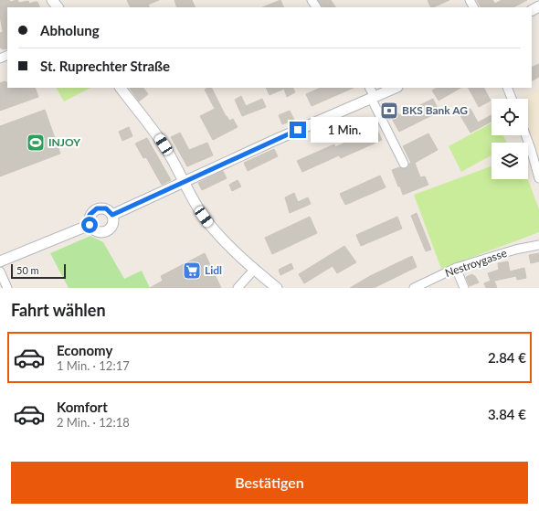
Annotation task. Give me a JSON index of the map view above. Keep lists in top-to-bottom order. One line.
{"streets":{"street":["Nestroygasse"]},"places":{"bank":["BKS Bank AG"],"sports":["INJOY"],"supermarket":["Lidl"]},"scale_bar":"50 m","page":{"banner":["Abholung","St. Ruprechter Straße"],"bubble":"1 Min.","scale":"50 m","heading":"Fahrt wählen","list":[{"name":"Economy","note":"1 Min. · 12:17","value":"2.84 €"},{"name":"Komfort","note":"2 Min. · 12:18","value":"3.84 €"}],"buttons":"Bestätigen"}}
